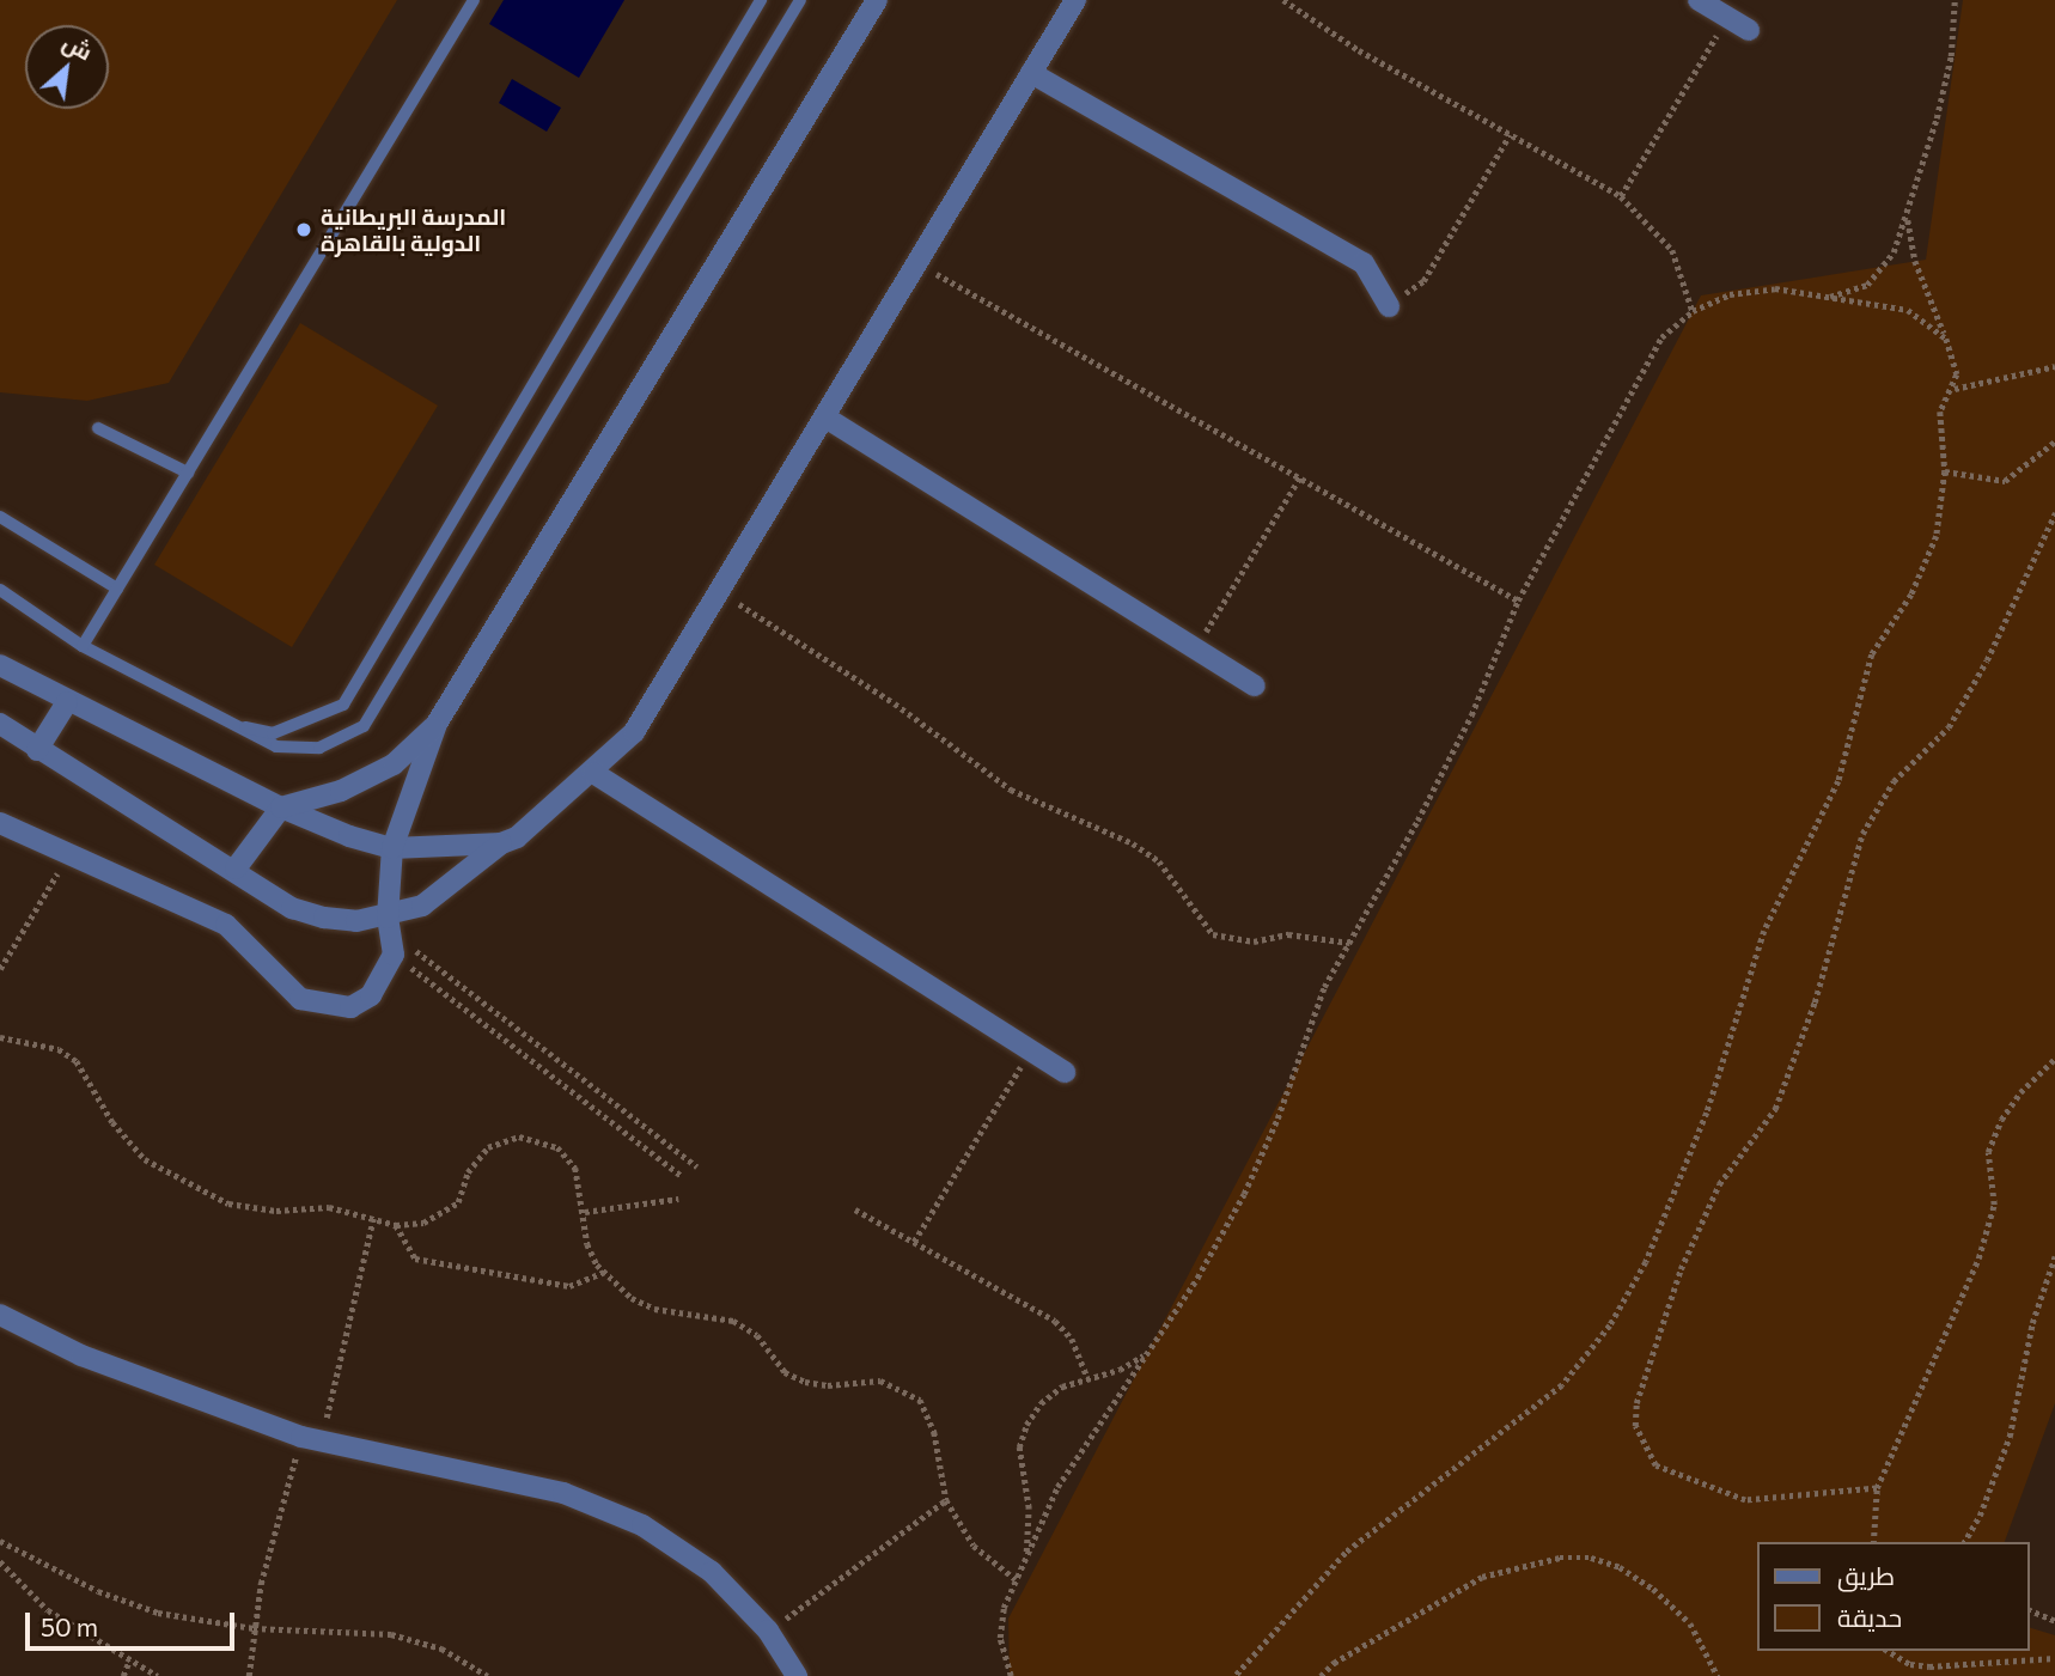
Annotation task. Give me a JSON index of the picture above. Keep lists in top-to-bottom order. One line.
{"places":["المدرسة البريطانية الدولية بالقاهرة"],"legend":["طريق","حديقة"],"scale_bar":"50 m","north":"top right"}
